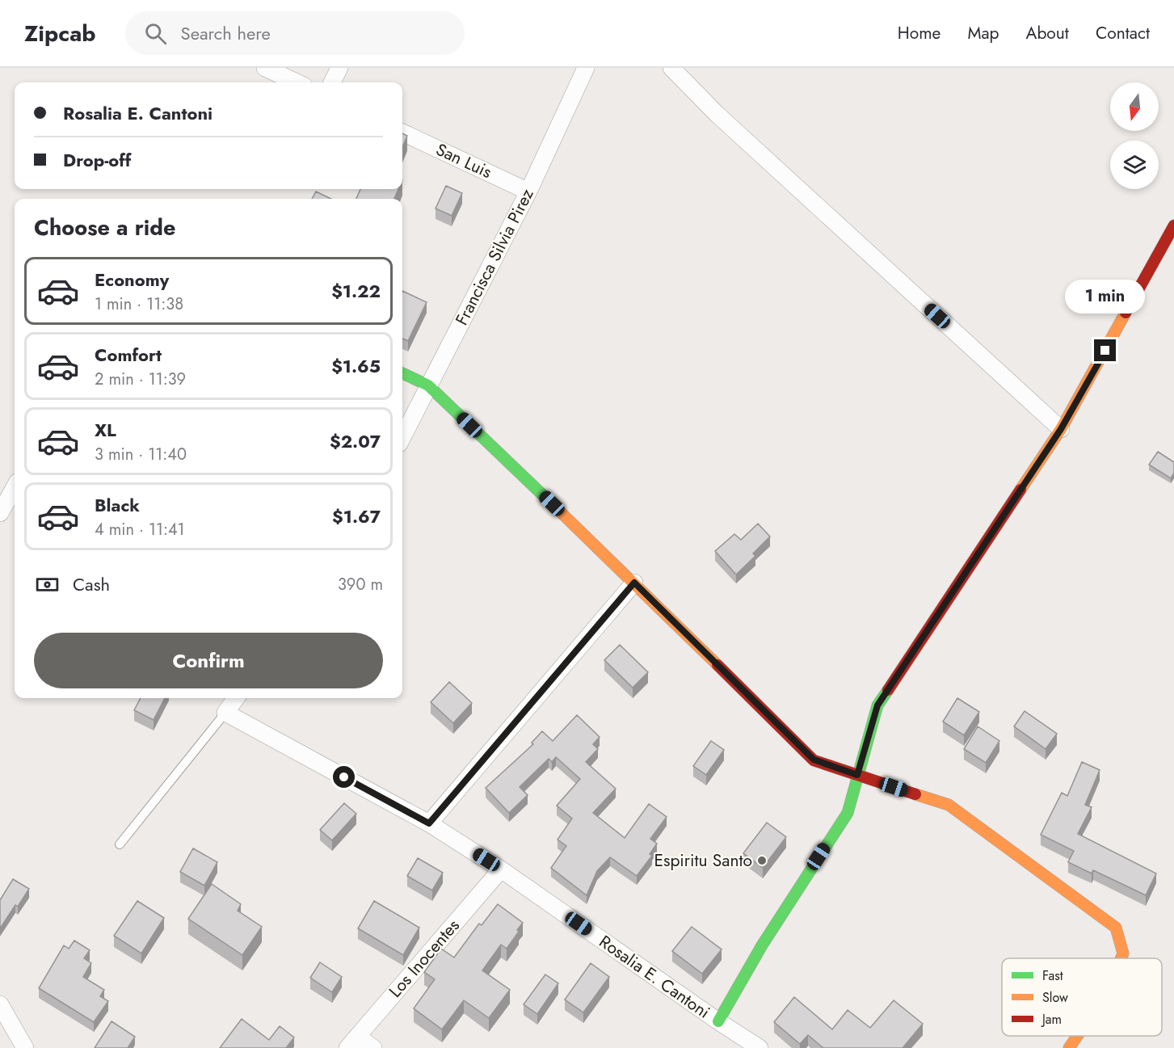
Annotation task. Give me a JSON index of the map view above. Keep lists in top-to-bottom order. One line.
{"streets":{"street":["San Luis","Francisca Silvia Pirez","Los Inocentes","Rosalia E. Cantoni"]},"crossings":[["San Luis","Francisca Silvia Pirez"],["Los Inocentes","Rosalia E. Cantoni"]],"places":["Espiritu Santo"],"legend":["Fast","Slow","Jam"],"north":"bottom","page":{"header":"Zipcab","search":"Search here","nav":["Home","Map","About","Contact"],"banner":["Rosalia E. Cantoni","Drop-off"],"heading":"Choose a ride","list":[{"name":"Economy","note":"1 min · 11:38","value":"$1.22"},{"name":"Comfort","note":"2 min · 11:39","value":"$1.65"},{"name":"XL","note":"3 min · 11:40","value":"$2.07"},{"name":"Black","note":"4 min · 11:41","value":"$1.67"}],"bubble":"1 min","pay":["Cash","390 m"],"buttons":"Confirm"}}
